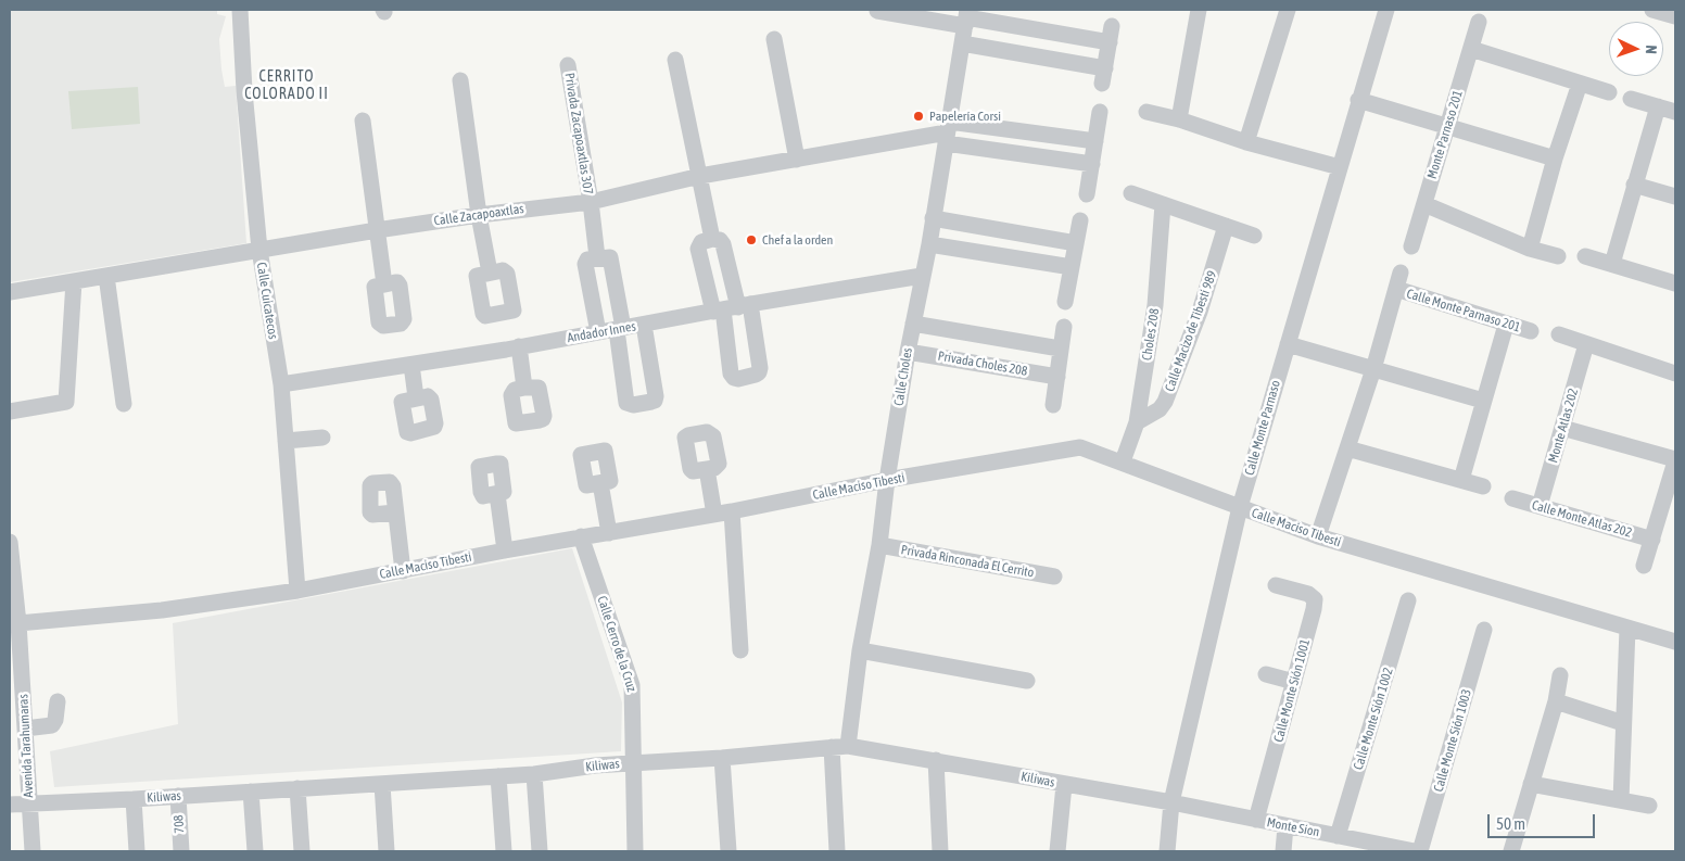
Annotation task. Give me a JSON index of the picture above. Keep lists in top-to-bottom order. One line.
{"streets":{"street":["Privada Zacapoaxtlas 307","Monte Parnaso 201","Calle Zacapoaxtlas","Calle Cuicatecos","Calle Monte Parnaso 201","Calle Macizo de Tibesti 989","Andador Innes","Choles 208","Privada Choles 208","Calle Choles","Monte Atlas 202","Calle Monte Parnaso","Calle Maciso Tibesti","Calle Monte Atlas 202","Privada Rinconada El Cerrito","Calle Cerro de la Cruz","Calle Monte Sión 1001","Calle Monte Sión 1002","Calle Monte Sión 1003","Avenida Tarahumaras","Kiliwas","708","Monte Sion"]},"crossings":[["Privada Zacapoaxtlas 307","Calle Zacapoaxtlas"],["Calle Zacapoaxtlas","Calle Cuicatecos"],["Calle Zacapoaxtlas","Calle Choles"],["Calle Cuicatecos","Andador Innes"],["Calle Cuicatecos","Calle Maciso Tibesti"],["Calle Monte Parnaso 201","Calle Maciso Tibesti"],["Calle Macizo de Tibesti 989","Choles 208"],["Andador Innes","Calle Choles"],["Choles 208","Calle Maciso Tibesti"],["Privada Choles 208","Calle Choles"],["Calle Choles","Calle Maciso Tibesti"],["Calle Choles","Privada Rinconada El Cerrito"],["Calle Choles","Kiliwas"],["Monte Atlas 202","Calle Monte Atlas 202"],["Calle Monte Parnaso","Calle Maciso Tibesti"],["Calle Monte Parnaso","Kiliwas"],["Calle Monte Parnaso","Monte Sion"],["Calle Maciso Tibesti","Calle Cerro de la Cruz"],["Calle Maciso Tibesti","Avenida Tarahumaras"],["Calle Cerro de la Cruz","Kiliwas"],["Calle Monte Sión 1001","Monte Sion"],["Calle Monte Sión 1002","Monte Sion"],["Avenida Tarahumaras","Kiliwas"],["Kiliwas","708"],["Kiliwas","Monte Sion"]],"districts":["CERRITO COLORADO II"],"places":["Papelería Corsi","Chef a la orden"],"scale_bar":"50 m","north":"right"}
